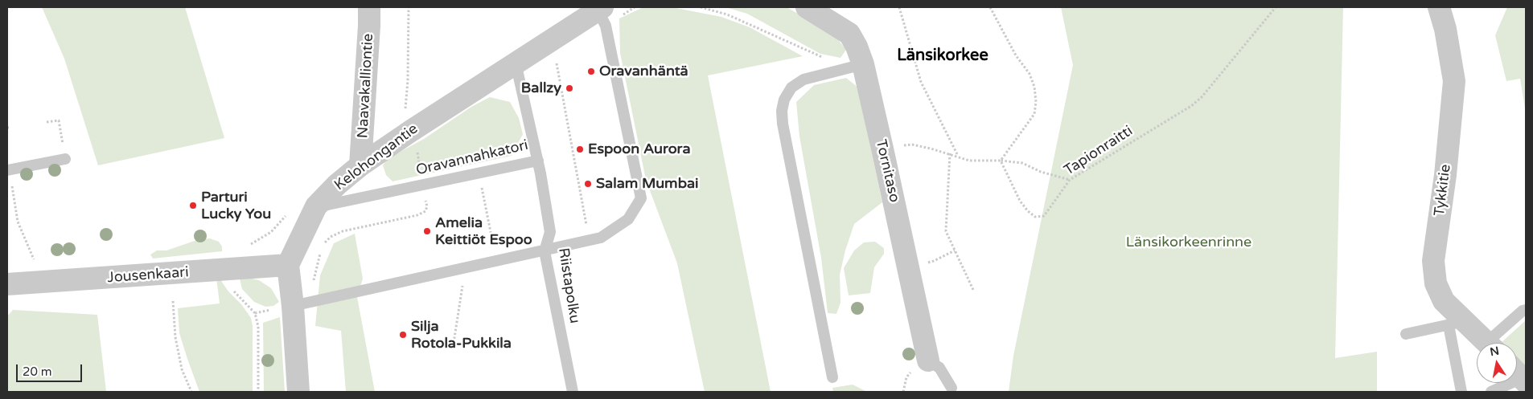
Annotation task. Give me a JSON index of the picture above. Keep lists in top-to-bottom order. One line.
{"streets":{"street":["Naavakalliontie","Kelohongantie","Tornitaso","Tykkitie","Jousenkaari"],"lane":["Oravannahkatori","Riistapolku"],"path":["Tapionraitti"]},"crossings":[["Naavakalliontie","Kelohongantie"],["Kelohongantie","Oravannahkatori"],["Kelohongantie","Jousenkaari"],["Oravannahkatori","Riistapolku"]],"districts":["Länsikorkee"],"parks":["Länsikorkeenrinne"],"places":["Oravanhäntä","Ballzy","Espoon Aurora","Salam Mumbai","Parturi Lucky You","Amelia Keittiöt Espoo","Silja Rotola-Pukkila"],"scale_bar":"20 m","north":"top"}
